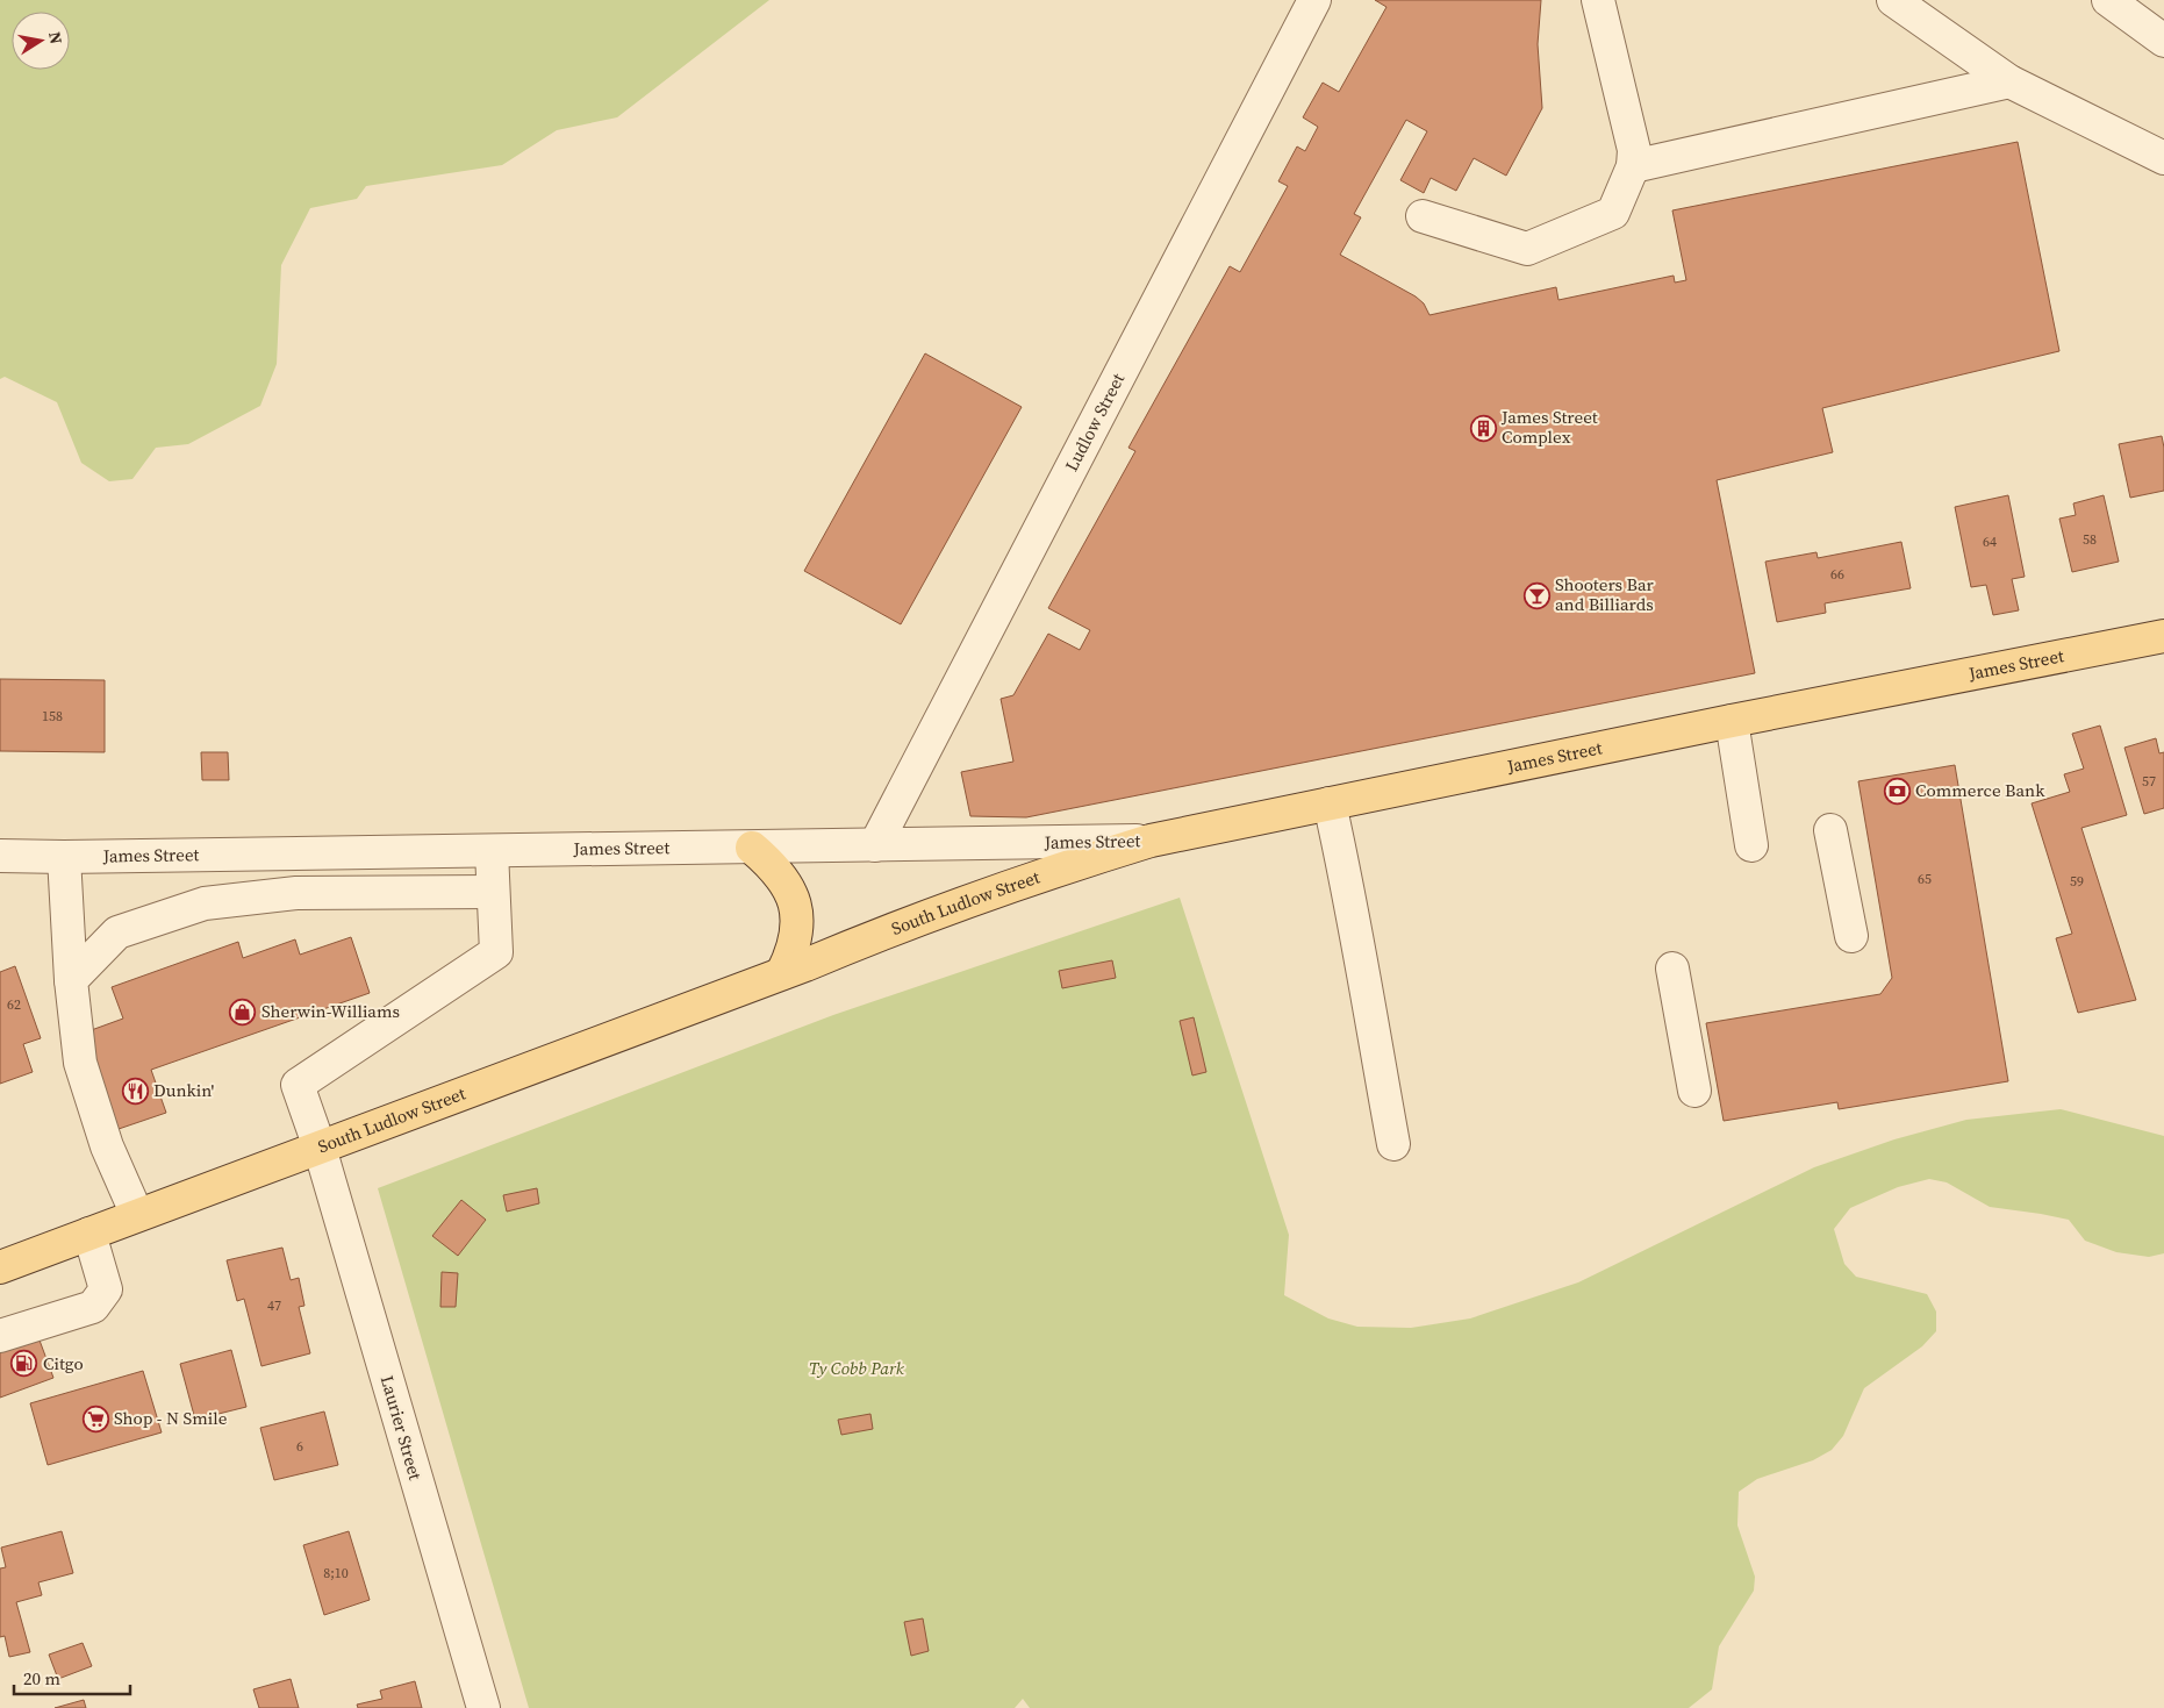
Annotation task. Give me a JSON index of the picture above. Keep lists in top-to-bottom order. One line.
{"streets":{"main road":["James Street","South Ludlow Street"],"street":["Ludlow Street","Laurier Street"]},"crossings":[["Ludlow Street","James Street"],["James Street","South Ludlow Street"],["South Ludlow Street","Laurier Street"]],"parks":["Ty Cobb Park"],"places":{"building":["James Street Complex"],"bar":["Shooters Bar and Billiards"],"bank":["Commerce Bank"],"shop":["Sherwin-Williams"],"restaurant":["Dunkin'"],"fuel station":["Citgo"],"supermarket":["Shop - N Smile"]},"house_numbers":["58","64","66","158","57","65","59","62","47","6","8;10"],"scale_bar":"20 m","north":"right"}
